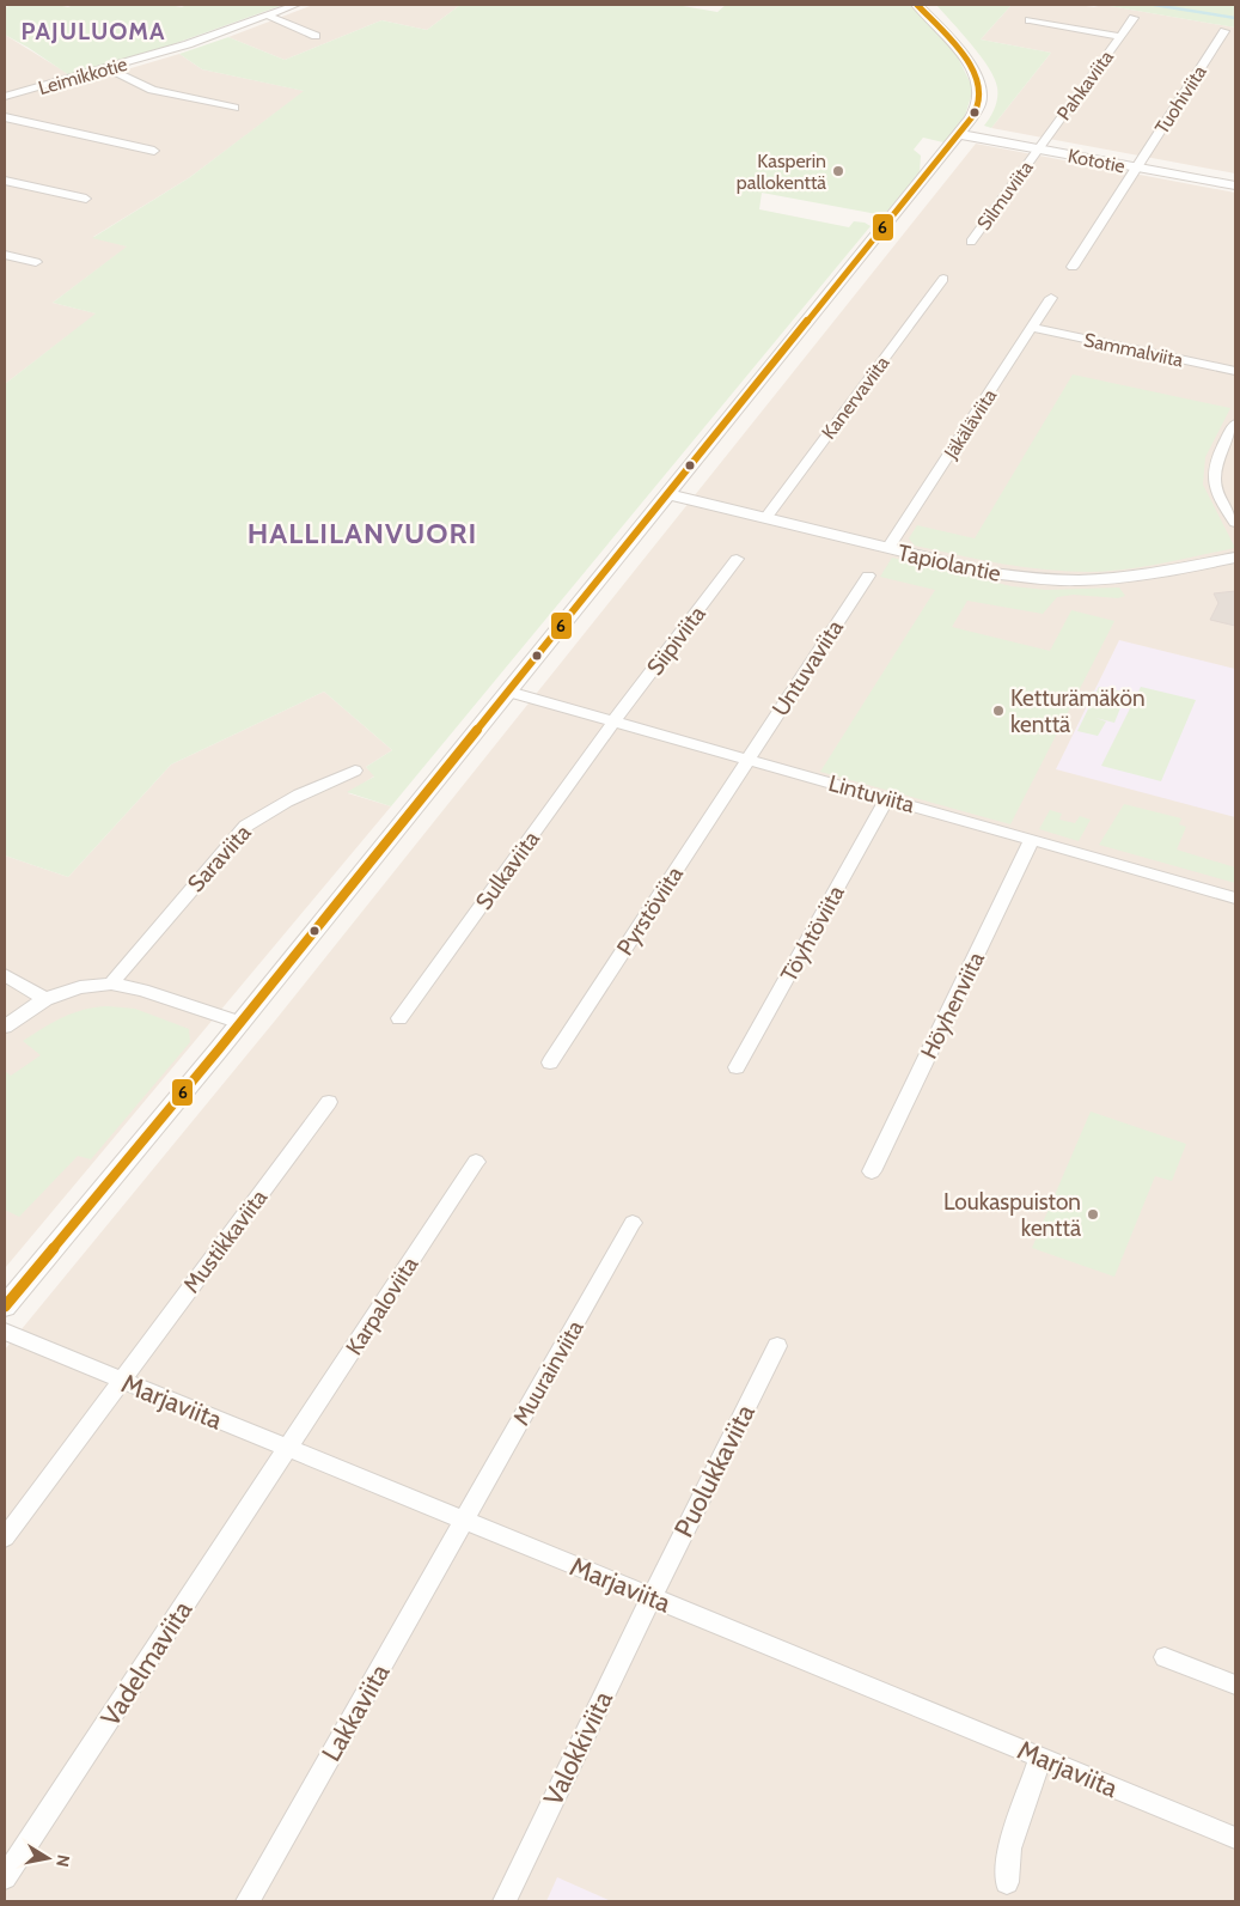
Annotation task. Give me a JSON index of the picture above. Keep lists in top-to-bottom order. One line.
{"streets":{"street":["Leimikkotie","Pahkaviita","Tuohiviita","Kototie","Silmuviita","Sammalviita","Kanervaviita","Jäkäläviita","Tapiolantie","Siipiviita","Untuvaviita","Lintuviita","Saraviita","Sulkaviita","Pyrstöviita","Töyhtöviita","Höyhenviita","Mustikkaviita","Karpaloviita","Muurainviita","Marjaviita","Puolukkaviita","Vadelmaviita","Lakkaviita","Valokkiviita"]},"crossings":[["Pahkaviita","Kototie"],["Pahkaviita","Silmuviita"],["Tuohiviita","Kototie"],["Kototie","Silmuviita"],["Sammalviita","Jäkäläviita"],["Kanervaviita","Tapiolantie"],["Jäkäläviita","Tapiolantie"],["Siipiviita","Lintuviita"],["Siipiviita","Sulkaviita"],["Untuvaviita","Lintuviita"],["Untuvaviita","Pyrstöviita"],["Lintuviita","Sulkaviita"],["Lintuviita","Pyrstöviita"],["Lintuviita","Töyhtöviita"],["Lintuviita","Höyhenviita"],["Mustikkaviita","Marjaviita"],["Karpaloviita","Marjaviita"],["Karpaloviita","Vadelmaviita"],["Muurainviita","Marjaviita"],["Muurainviita","Lakkaviita"],["Marjaviita","Puolukkaviita"],["Marjaviita","Vadelmaviita"],["Marjaviita","Lakkaviita"],["Marjaviita","Valokkiviita"],["Puolukkaviita","Valokkiviita"]],"districts":["PAJULUOMA","HALLILANVUORI"],"places":["Kasperin pallokenttä","Ketturämäkön kenttä","Loukaspuiston kenttä"],"lines":["transit line 6"],"north":"right"}
